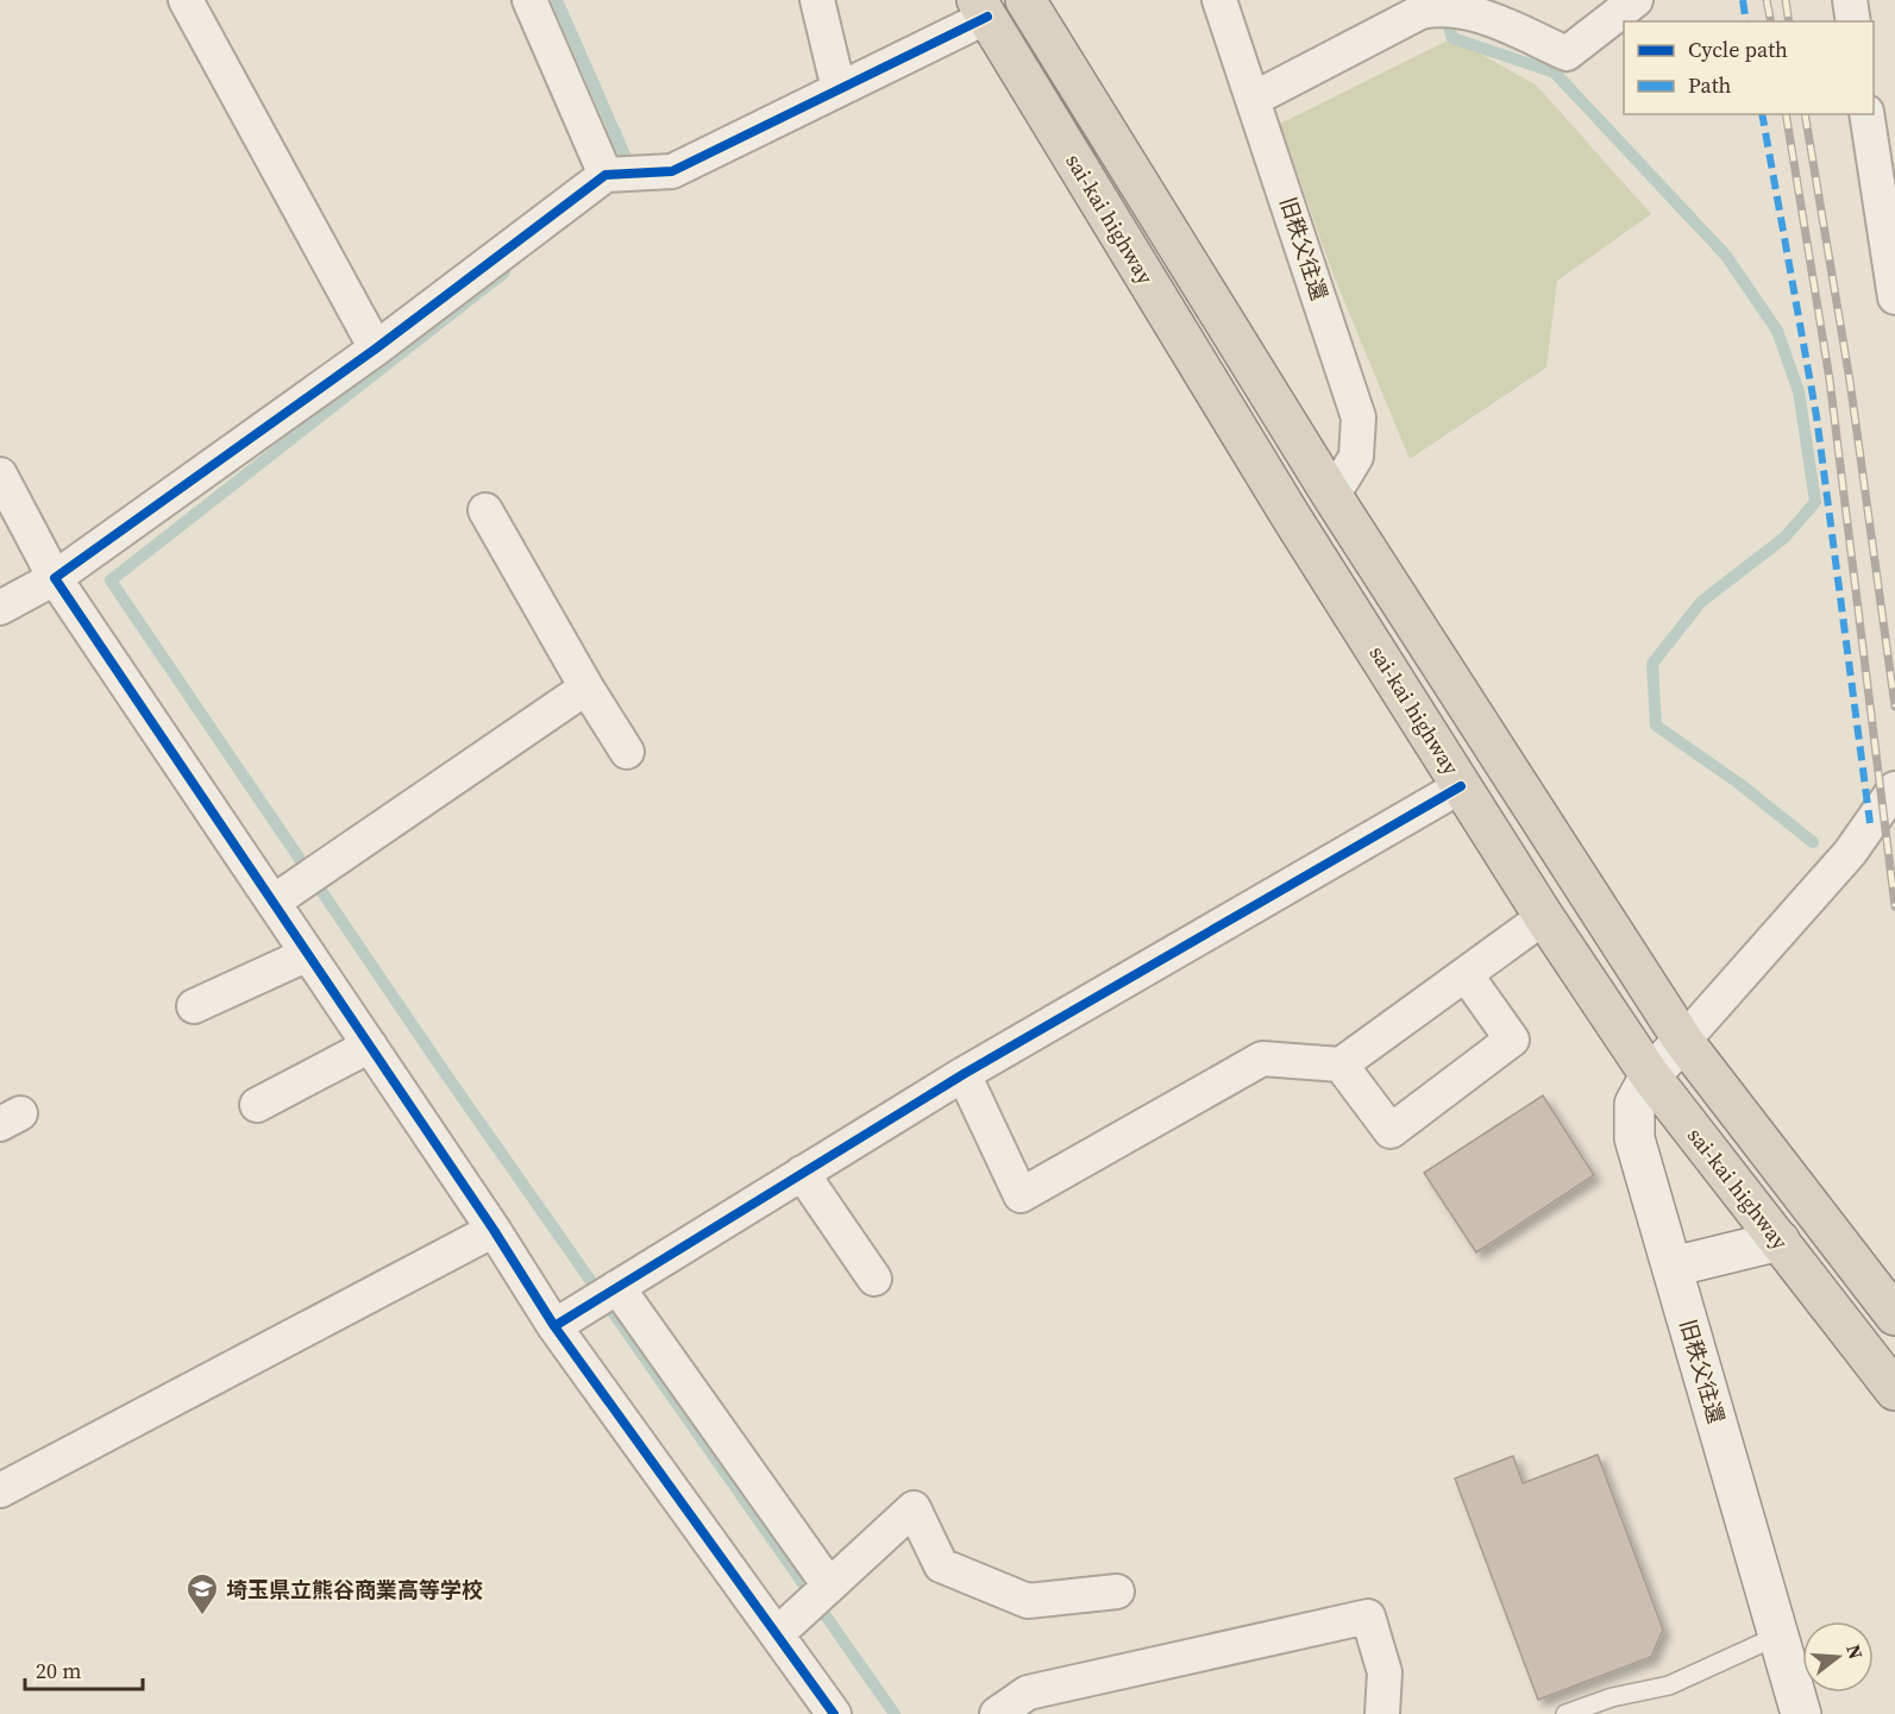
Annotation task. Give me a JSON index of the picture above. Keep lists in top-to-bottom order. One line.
{"streets":{"highway":["sai-kai highway"],"street":["旧秩父往還"]},"crossings":[["sai-kai highway","旧秩父往還"]],"places":{"school or university":["埼玉県立熊谷商業高等学校"]},"legend":["Cycle path","Path"],"scale_bar":"20 m","north":"right"}
